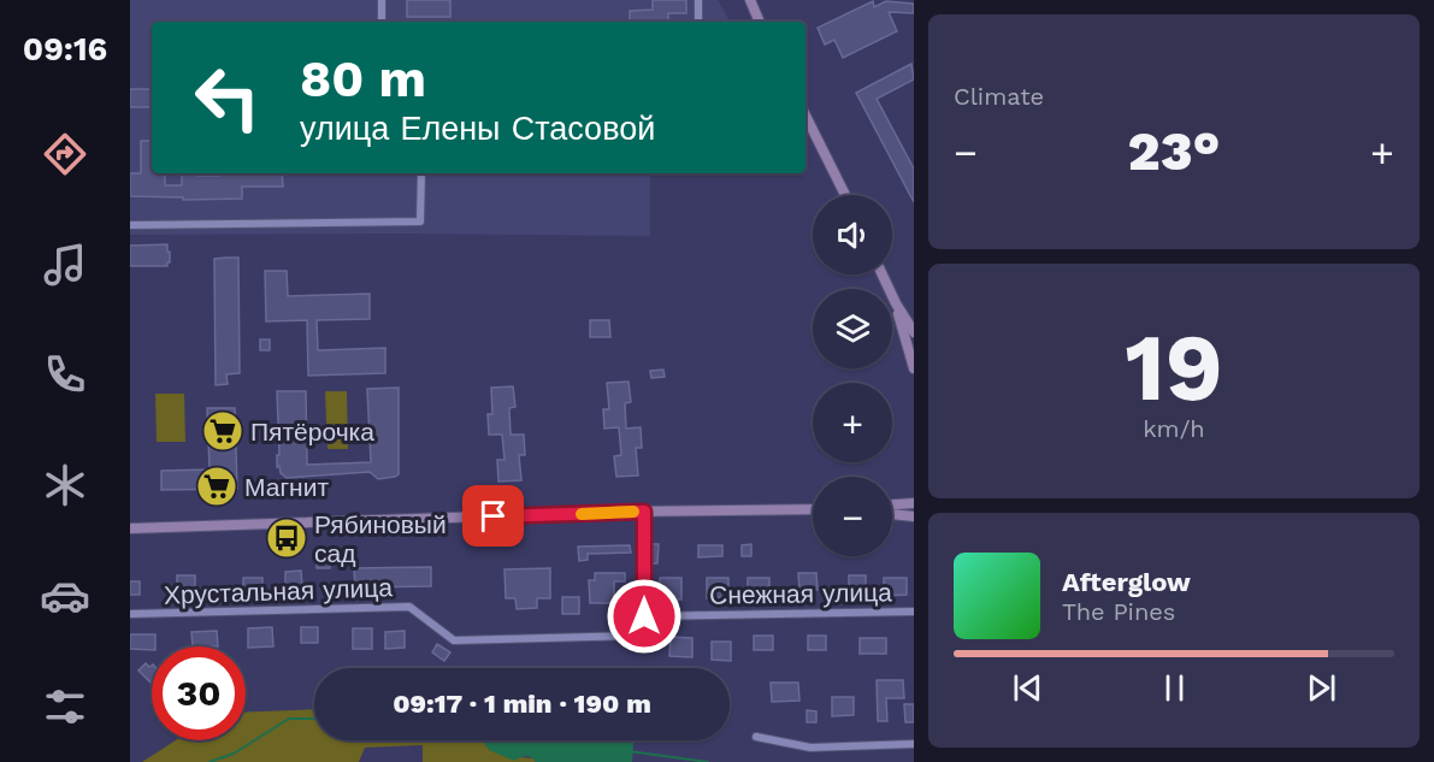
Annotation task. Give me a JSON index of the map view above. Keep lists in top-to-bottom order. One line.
{"streets":{"street":["Хрустальная улица","Снежная улица"]},"crossings":[["Хрустальная улица","Снежная улица"]],"places":{"supermarket":["Пятёрочка","Магнит"],"bus stop":["Рябиновый сад"]},"page":{"tabs":"09:16","tile":["Climate",["19","km/h"]],"turn":["80 m","улица Елены Стасовой"],"heat":["−","23°","+"],"map_buttons":["+","−"],"song":["Afterglow","The Pines"],"limit":"30","trip":"09:17 · 1 min · 190 m"}}
